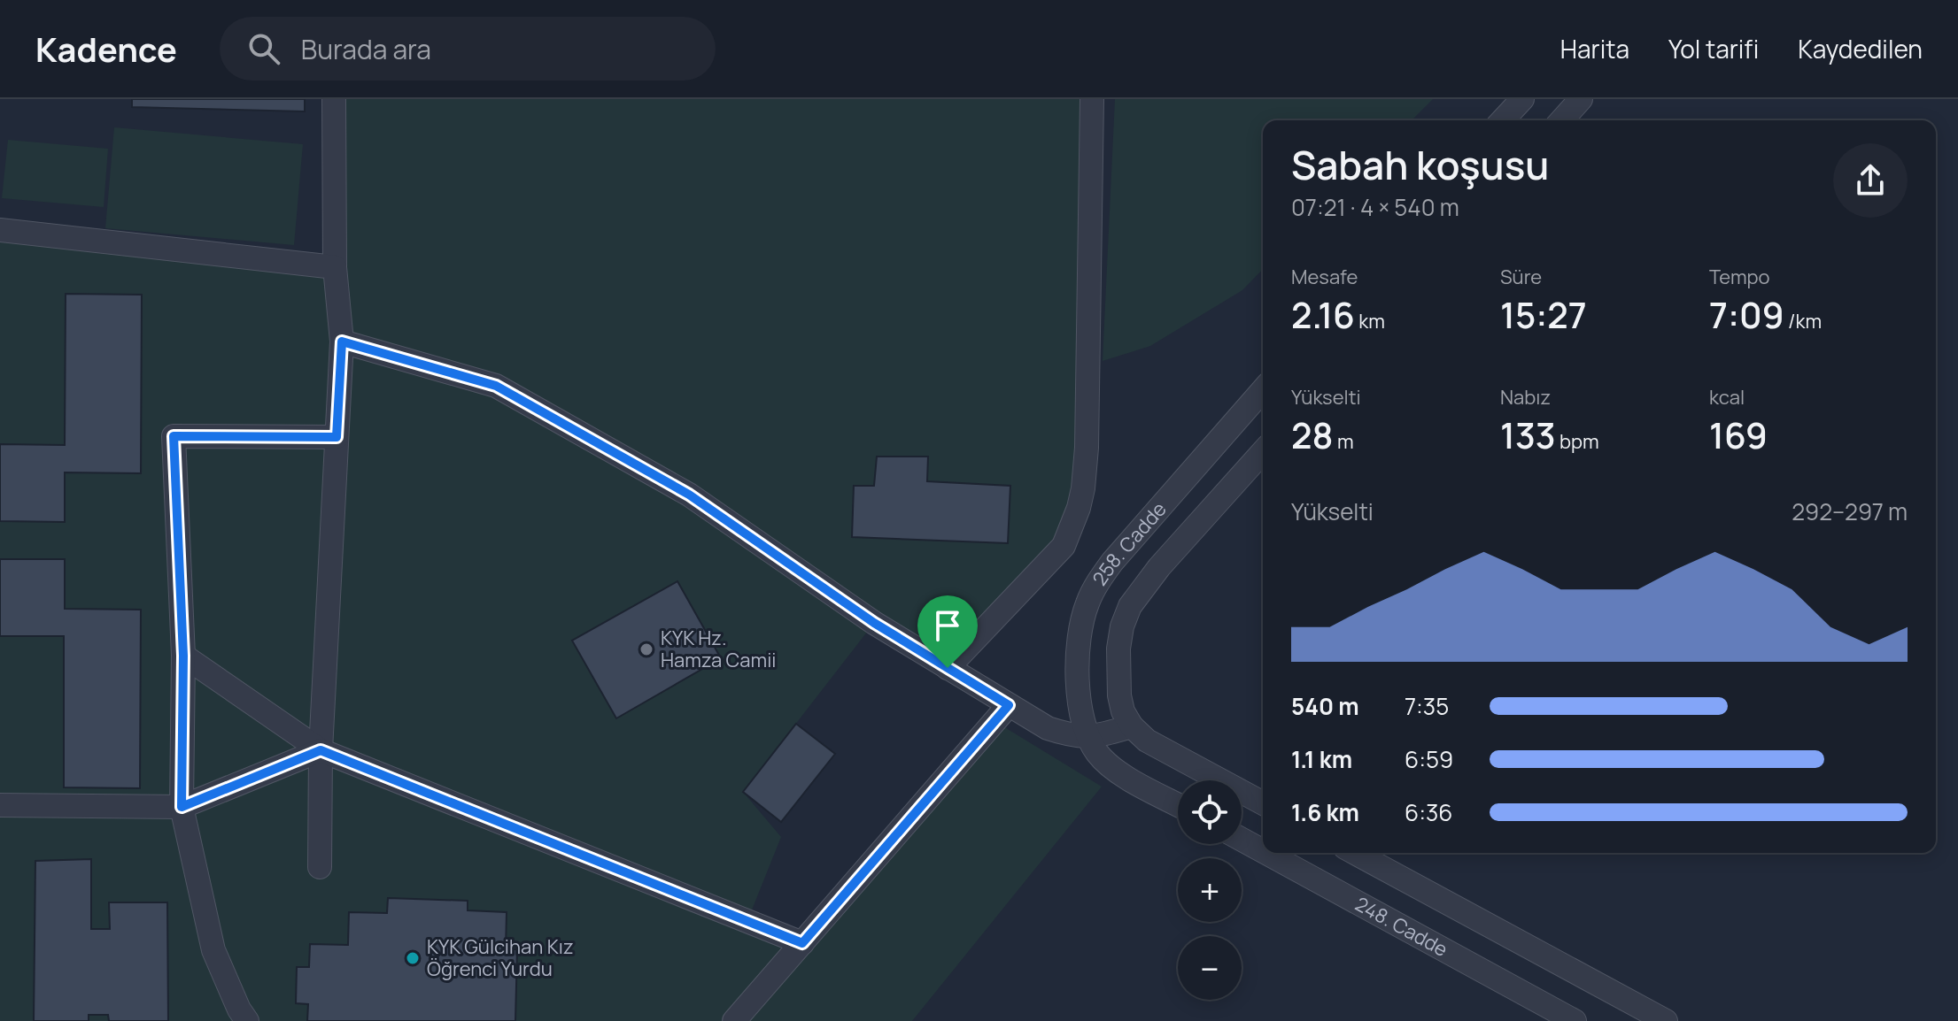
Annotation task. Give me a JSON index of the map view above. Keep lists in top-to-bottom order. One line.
{"streets":{"street":["258. Cadde","248. Cadde"]},"places":["KYK Hz. Hamza Camii","KYK Gülcihan Kız Öğrenci Yurdu"],"page":{"header":"Kadence","search":"Burada ara","nav":["Harita","Yol tarifi","Kaydedilen"],"heading":["Sabah koşusu","07:21 · 4 × 540 m"],"stats":[["Mesafe","2.16 km"],["Süre","15:27"],["Tempo","7:09 /km"],["Yükselti","28 m"],["Nabız","133 bpm"],["kcal","169"]],"chart":["Yükselti","292–297 m"],"list":[{"name":"540 m","note":"7:35"},{"name":"1.1 km","note":"6:59"},{"name":"1.6 km","note":"6:36"}],"map_buttons":["+","−"]}}
